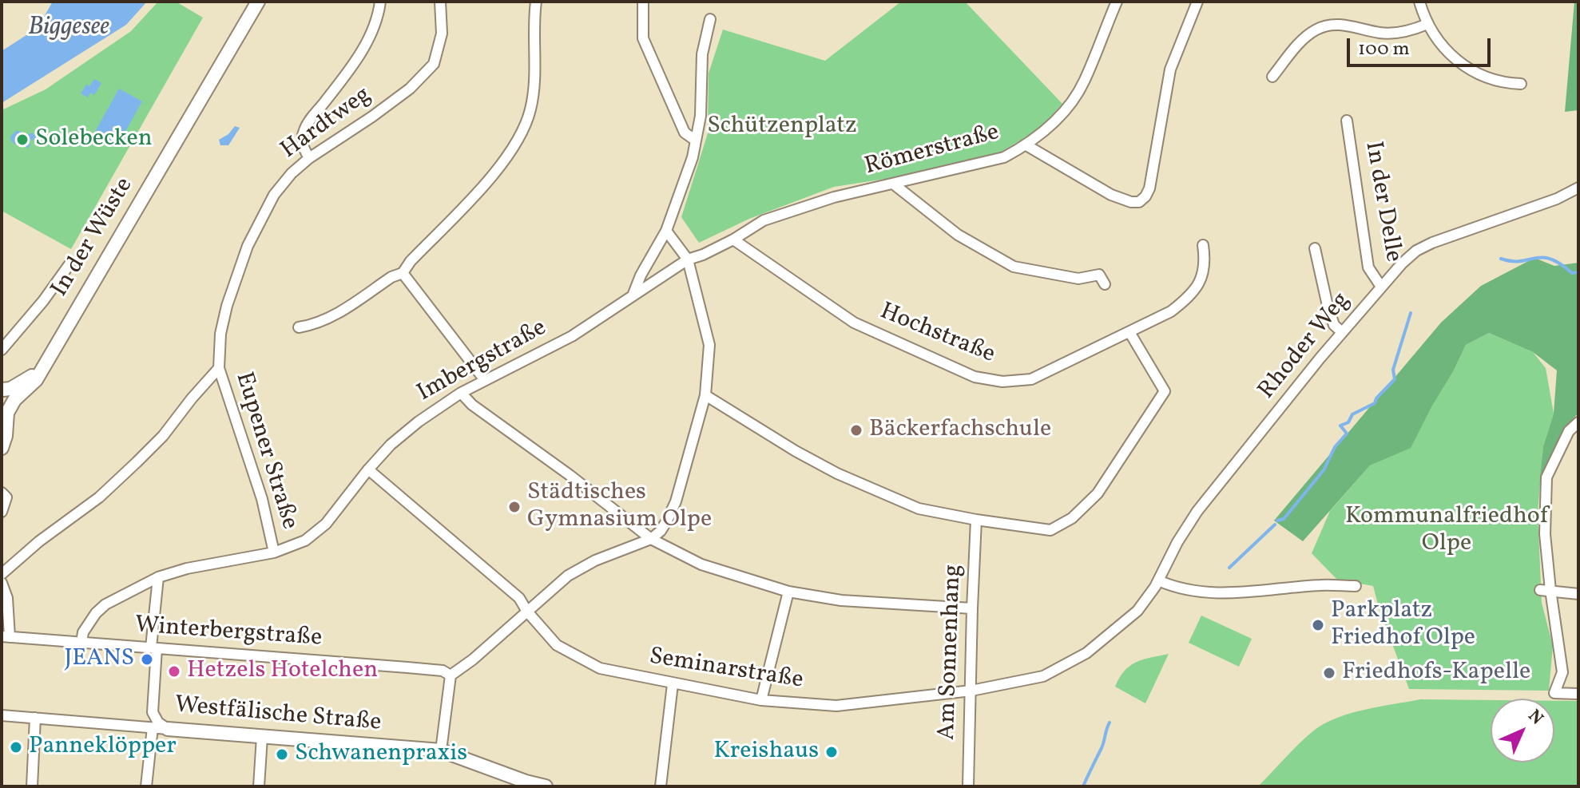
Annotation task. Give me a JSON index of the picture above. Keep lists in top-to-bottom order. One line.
{"streets":{"main road":["In der Wüste","Westfälische Straße"],"street":["Hardtweg","Römerstraße","In der Delle","Hochstraße","Rhoder Weg","Imbergstraße","Eupener Straße","Winterbergstraße","Am Sonnenhang","Seminarstraße"]},"crossings":[["Hardtweg","Eupener Straße"],["Römerstraße","Hochstraße"],["Römerstraße","Imbergstraße"],["In der Delle","Rhoder Weg"],["Rhoder Weg","Seminarstraße"],["Imbergstraße","Eupener Straße"],["Imbergstraße","Winterbergstraße"],["Imbergstraße","Seminarstraße"],["Am Sonnenhang","Seminarstraße"]],"water":["Biggesee"],"parks":["Schützenplatz","Kommunalfriedhof Olpe"],"places":["Solebecken","Bäckerfachschule","Städtisches Gymnasium Olpe","Parkplatz Friedhof Olpe","JEANS","Hetzels Hotelchen","Friedhofs-Kapelle","Panneklöpper","Kreishaus","Schwanenpraxis"],"scale_bar":"100 m","north":"top right"}
